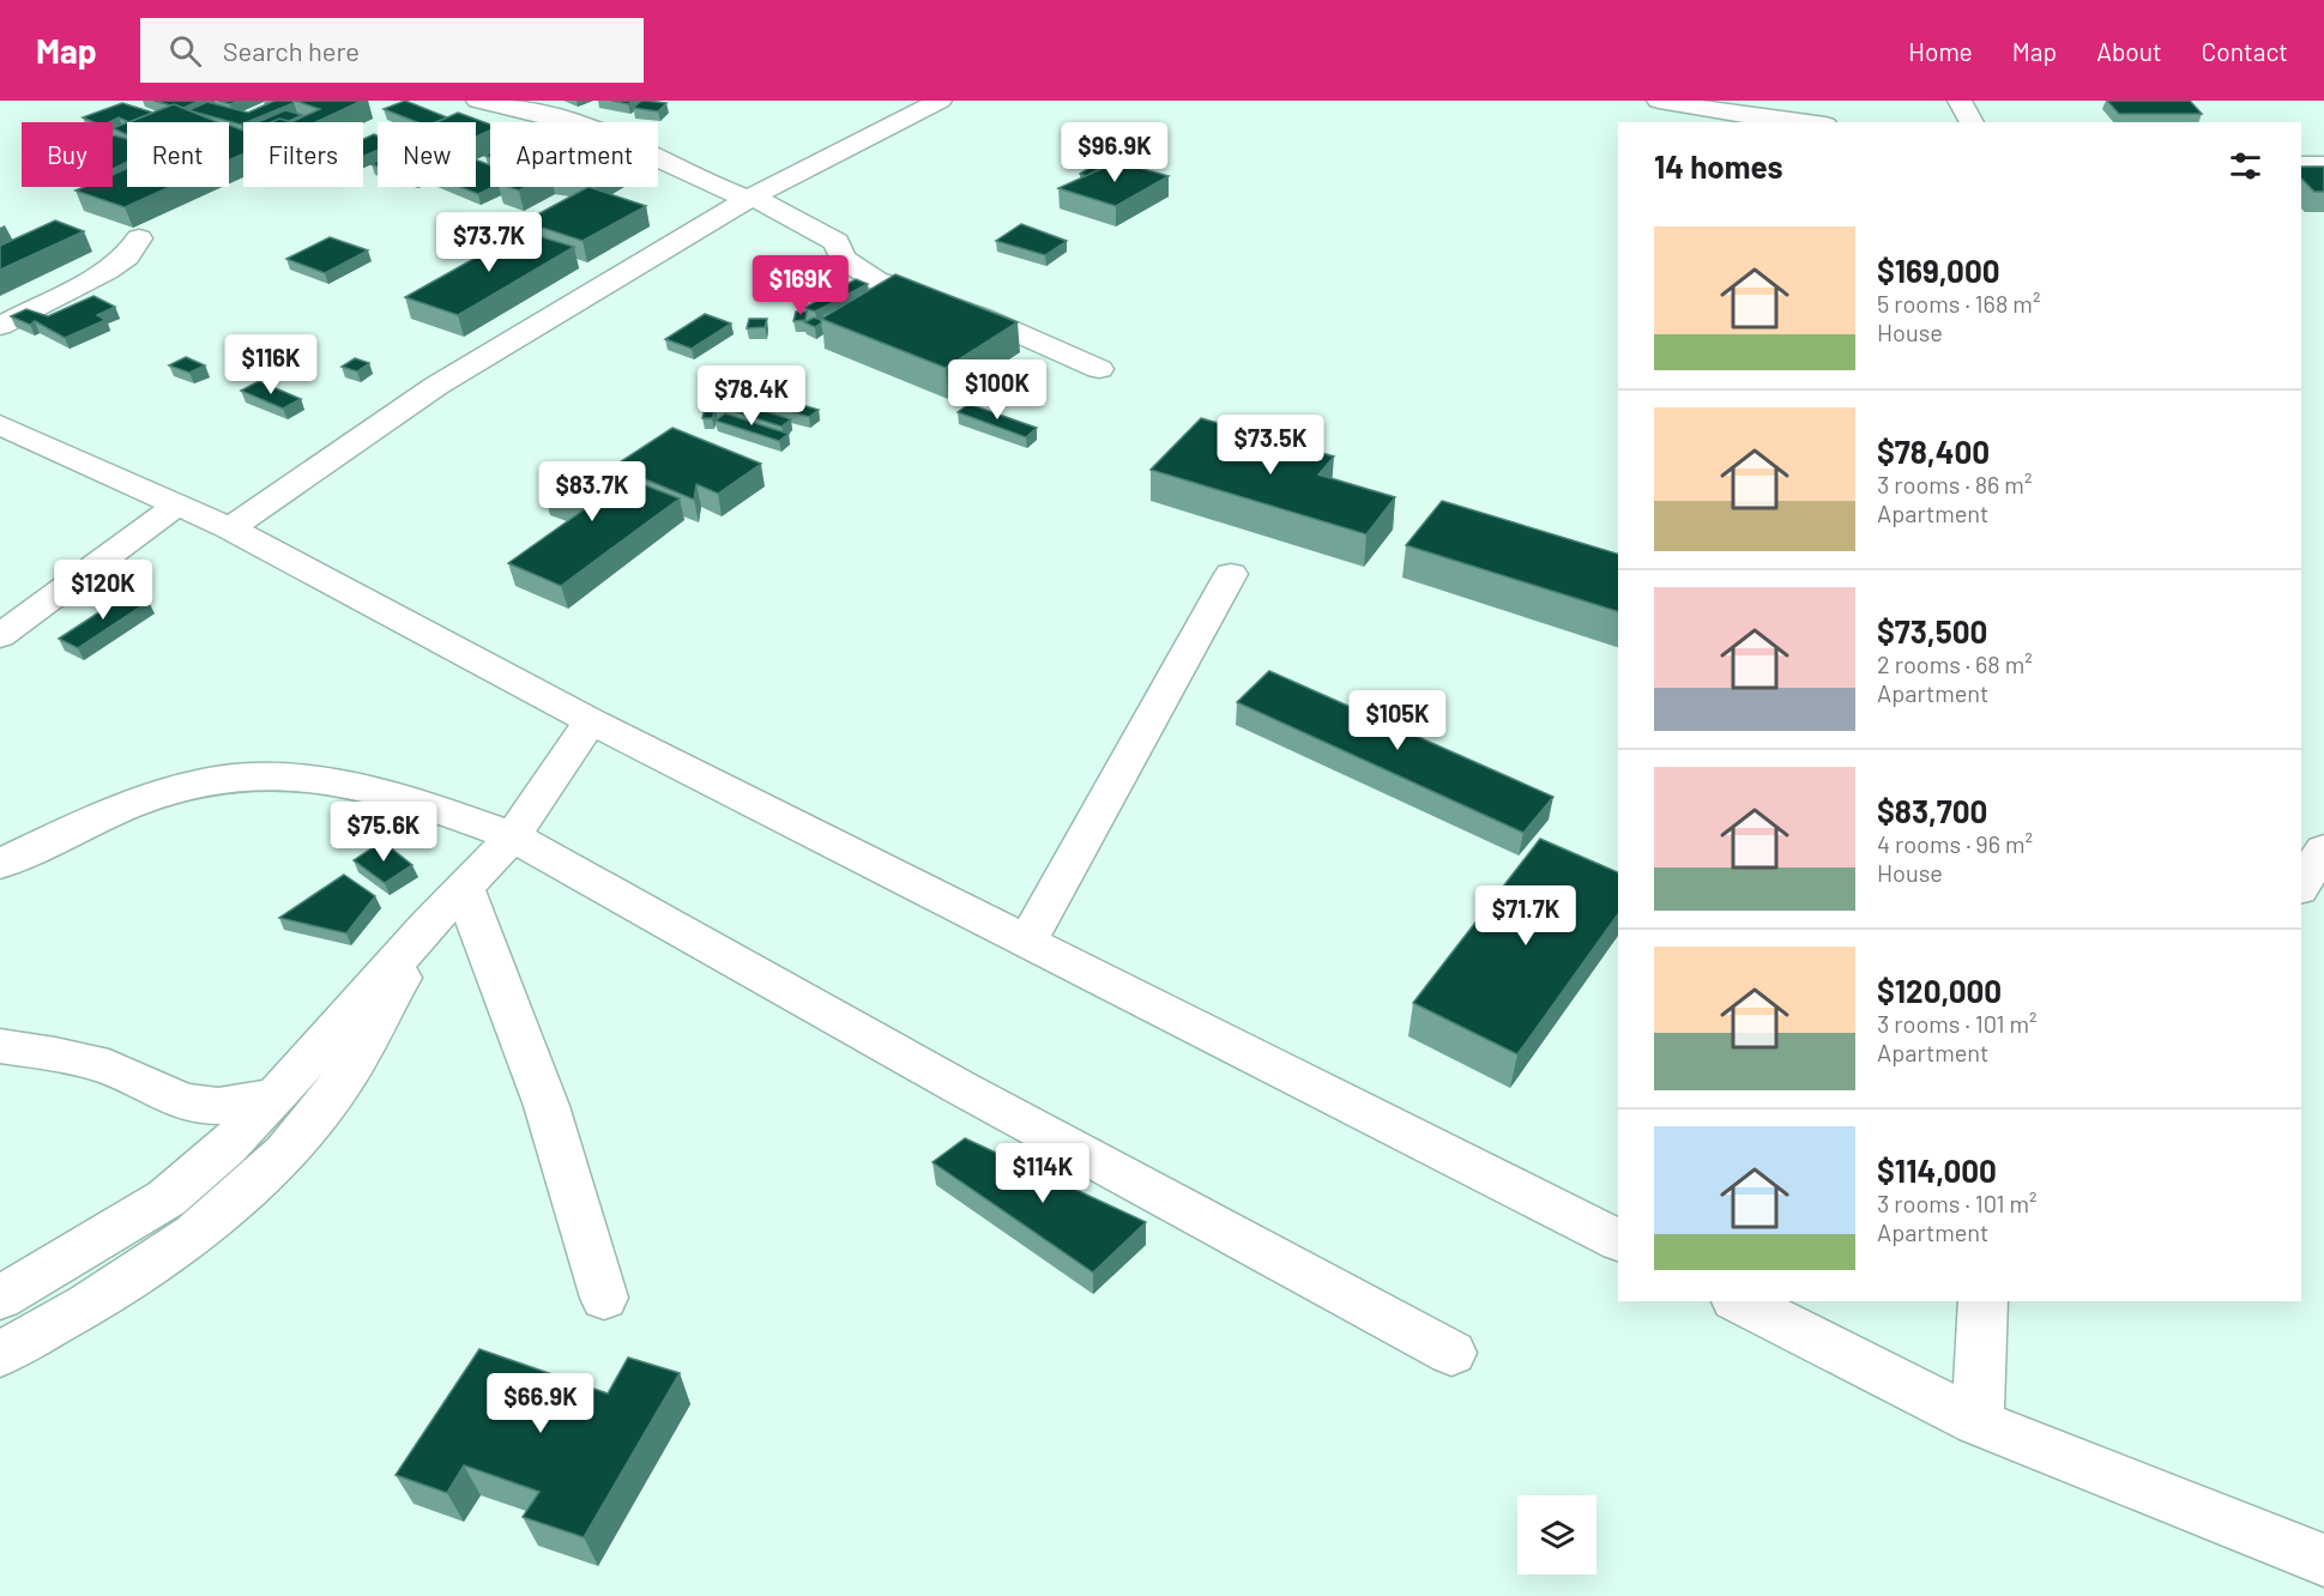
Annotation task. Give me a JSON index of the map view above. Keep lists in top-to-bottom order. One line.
{"page":{"header":"Map","search":"Search here","nav":["Home","Map","About","Contact"],"price":["$96.9K","$73.7K","$169K","$116K","$100K","$78.4K","$73.5K","$83.7K","$120K","$105K","$75.6K","$71.7K","$114K","$66.9K"],"chip":["Buy","Rent","Filters","New","Apartment"],"heading":"14 homes","list":[{"name":"$169,000","note":"5 rooms · 168 m² · House"},{"name":"$78,400","note":"3 rooms · 86 m² · Apartment"},{"name":"$73,500","note":"2 rooms · 68 m² · Apartment"},{"name":"$83,700","note":"4 rooms · 96 m² · House"},{"name":"$120,000","note":"3 rooms · 101 m² · Apartment"},{"name":"$114,000","note":"3 rooms · 101 m² · Apartment"}]}}
